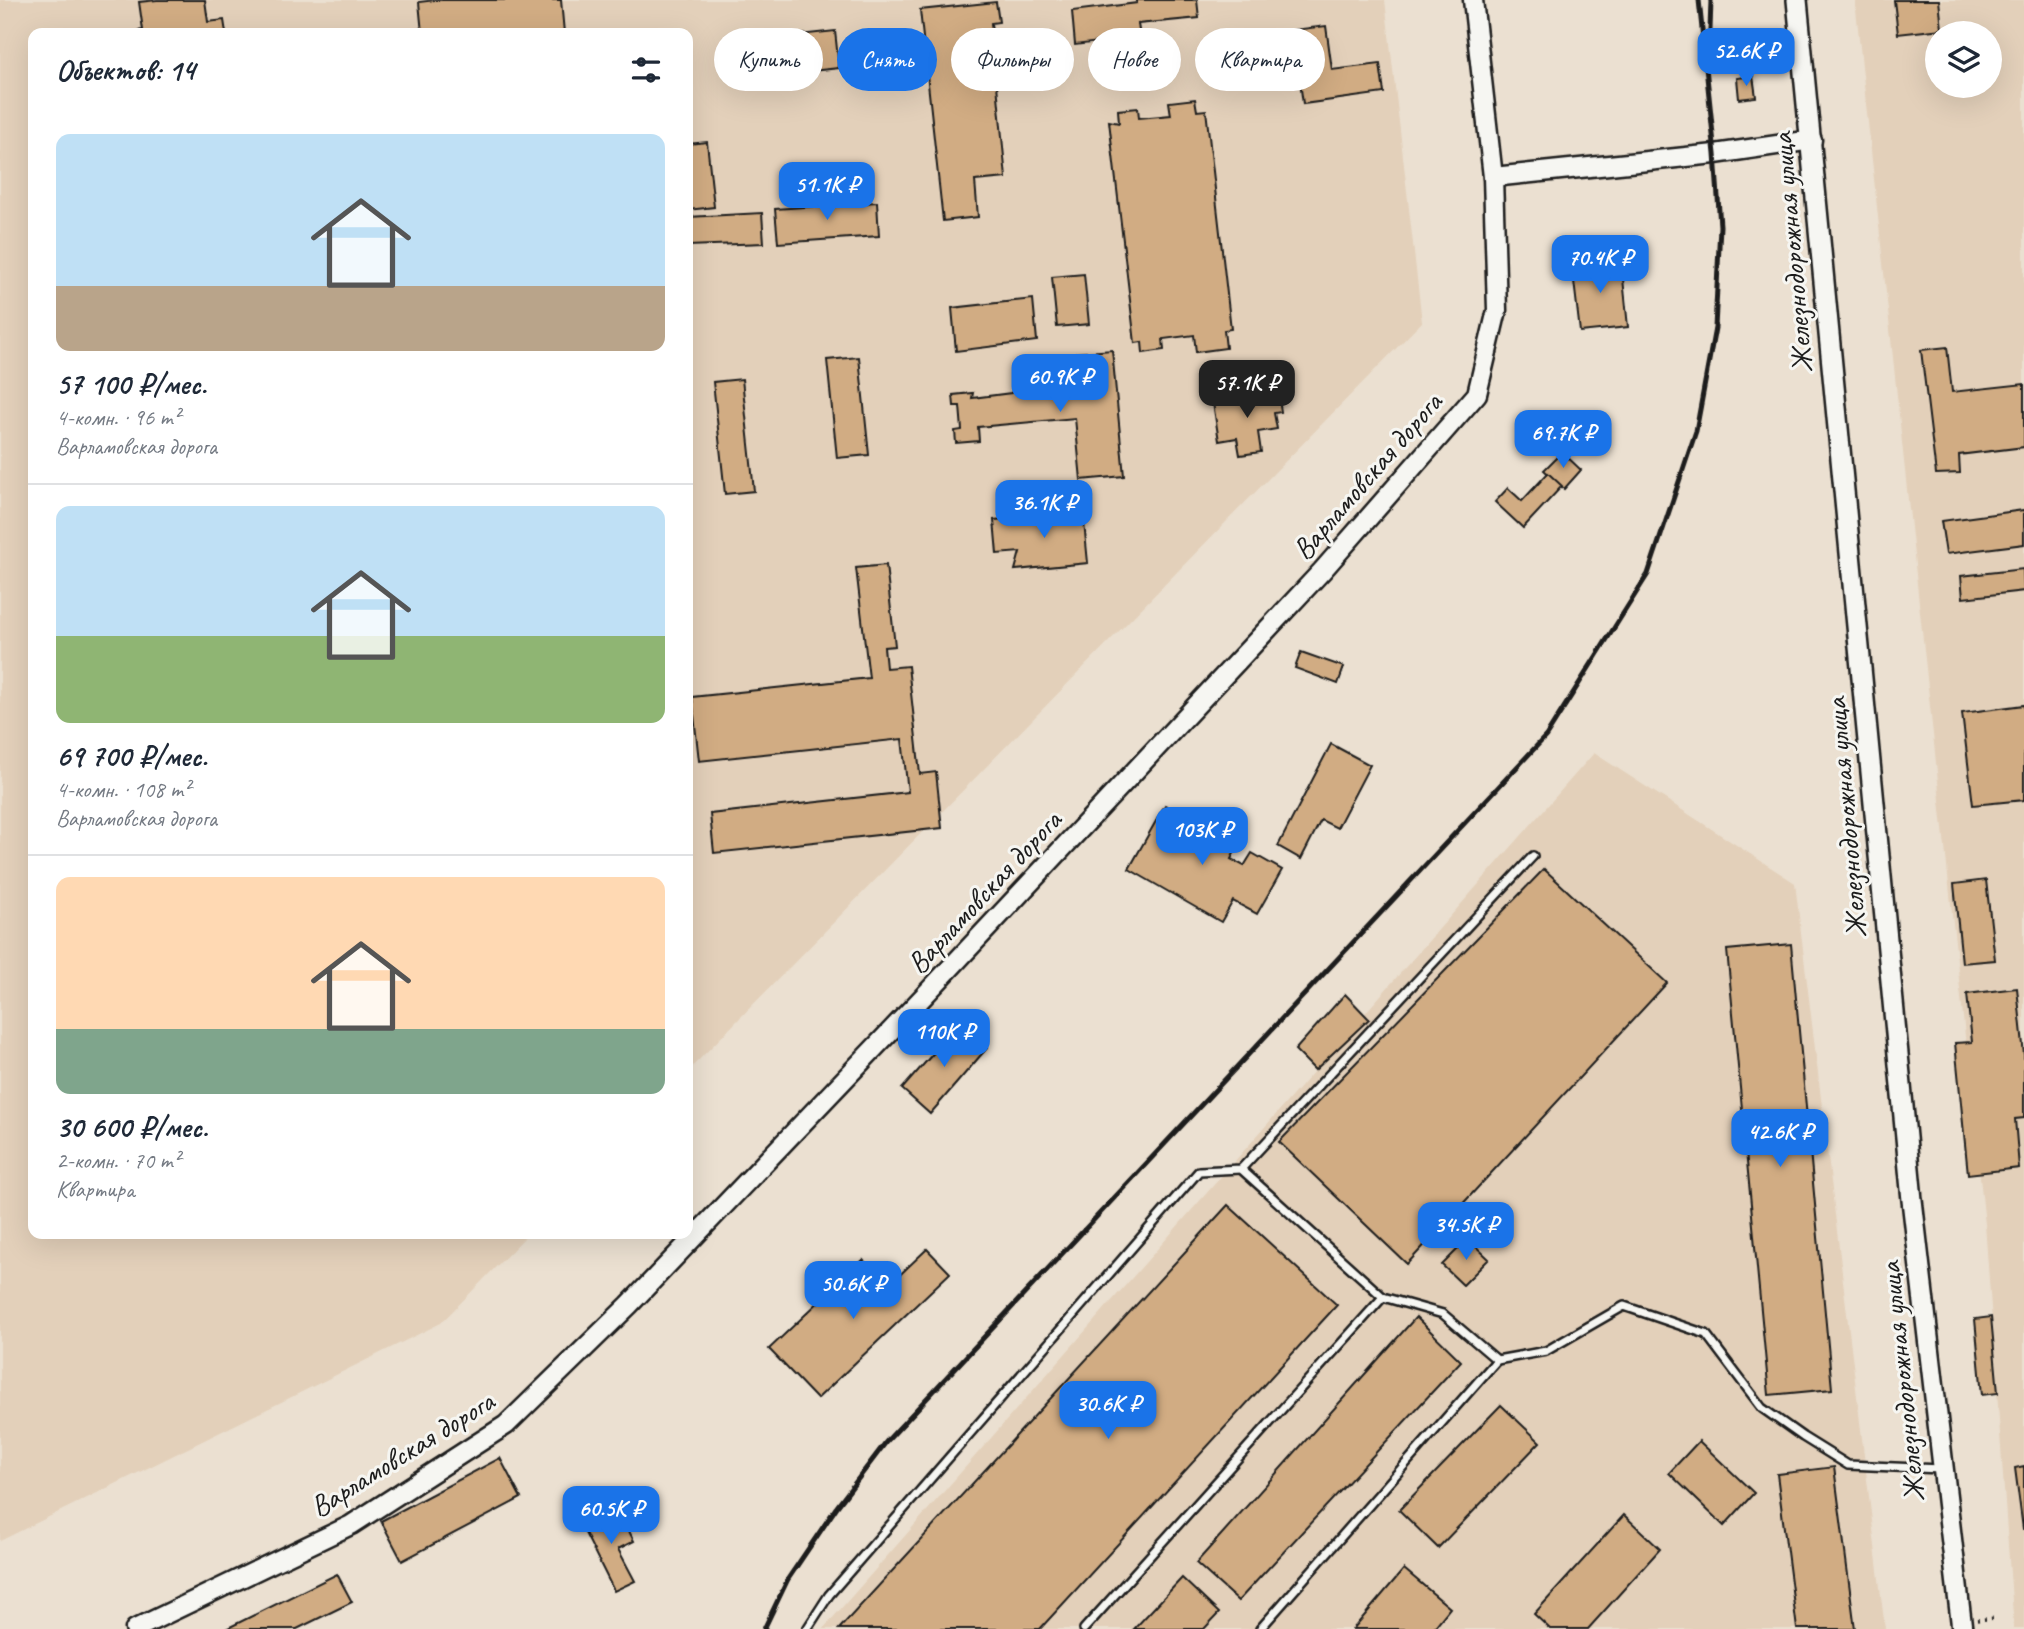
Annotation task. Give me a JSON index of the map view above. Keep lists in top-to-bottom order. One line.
{"streets":{"main road":["Железнодорожная улица"],"street":["Варламовская дорога"]},"page":{"price":["52.6K ₽","51.1K ₽","70.4K ₽","60.9K ₽","57.1K ₽","69.7K ₽","36.1K ₽","103K ₽","110K ₽","42.6K ₽","34.5K ₽","50.6K ₽","30.6K ₽","60.5K ₽"],"chip":["Купить","Снять","Фильтры","Новое","Квартира"],"heading":"Объектов: 14","list":[{"name":"57 100 ₽/мес.","note":"4-комн. · 96 m² · Варламовская дорога"},{"name":"69 700 ₽/мес.","note":"4-комн. · 108 m² · Варламовская дорога"},{"name":"30 600 ₽/мес.","note":"2-комн. · 70 m² · Квартира"}]}}
